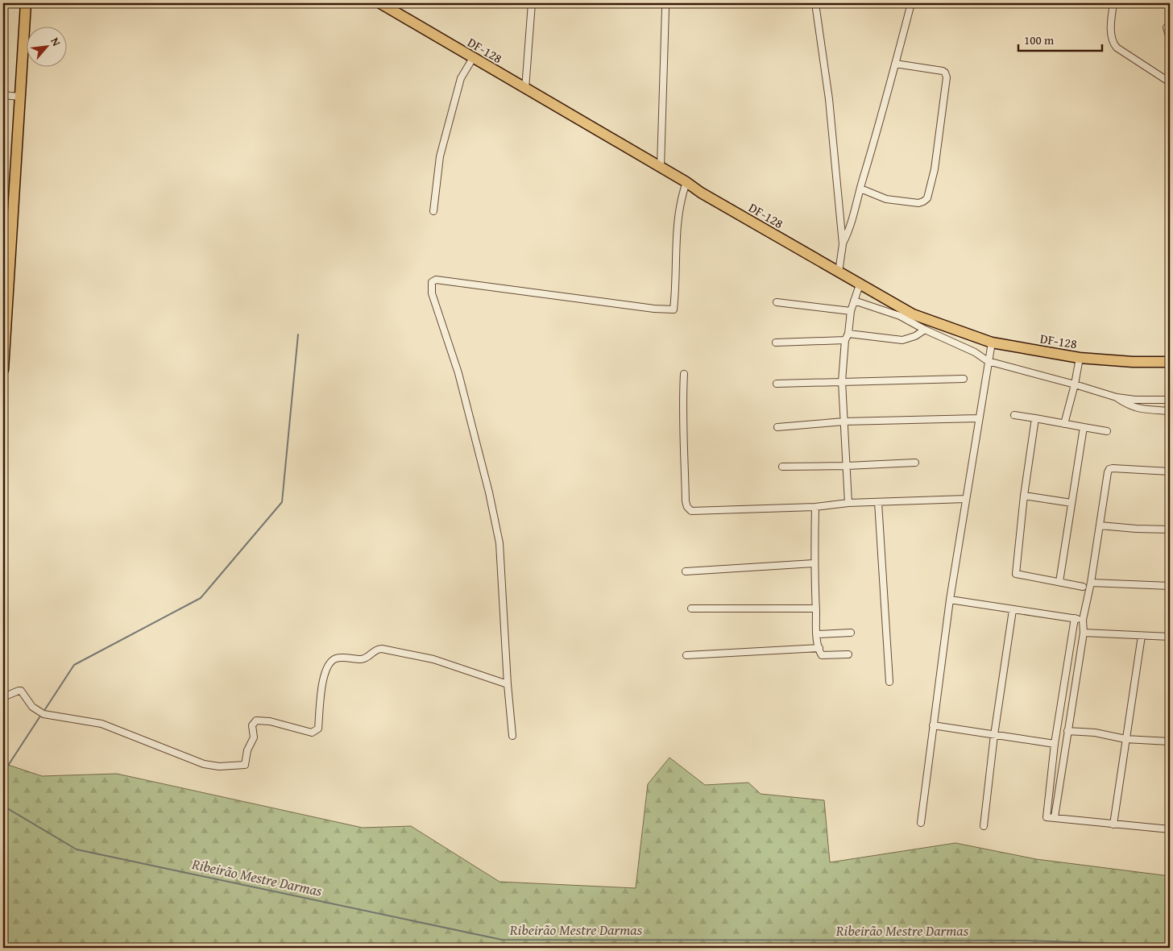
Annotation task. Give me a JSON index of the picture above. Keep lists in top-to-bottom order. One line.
{"streets":{"main road":["DF-128"]},"water":["Ribeirão Mestre Darmas"],"scale_bar":"100 m","north":"top right"}
